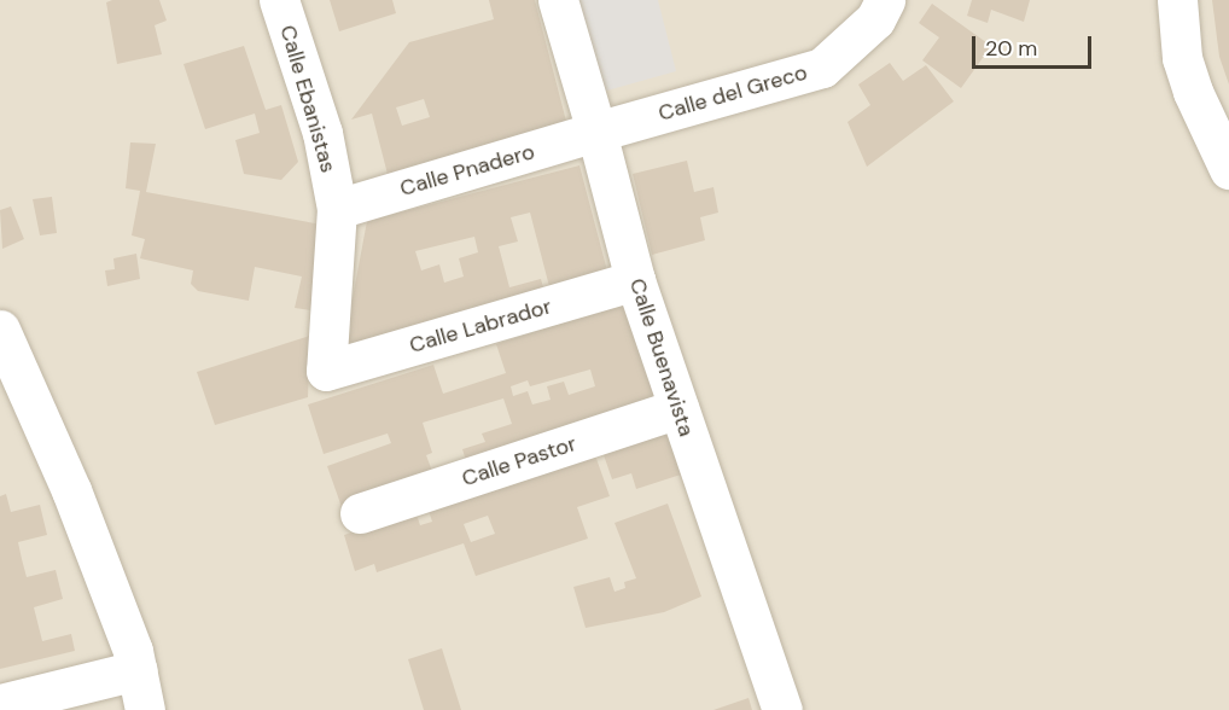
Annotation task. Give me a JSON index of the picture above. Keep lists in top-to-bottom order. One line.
{"streets":{"street":["Calle del Greco","Calle Ebanistas","Calle Pnadero","Calle Labrador","Calle Buenavista","Calle Pastor"]},"crossings":[["Calle del Greco","Calle Pnadero"],["Calle del Greco","Calle Buenavista"],["Calle Ebanistas","Calle Pnadero"],["Calle Ebanistas","Calle Labrador"],["Calle Pnadero","Calle Buenavista"],["Calle Labrador","Calle Buenavista"],["Calle Buenavista","Calle Pastor"]],"scale_bar":"20 m"}
